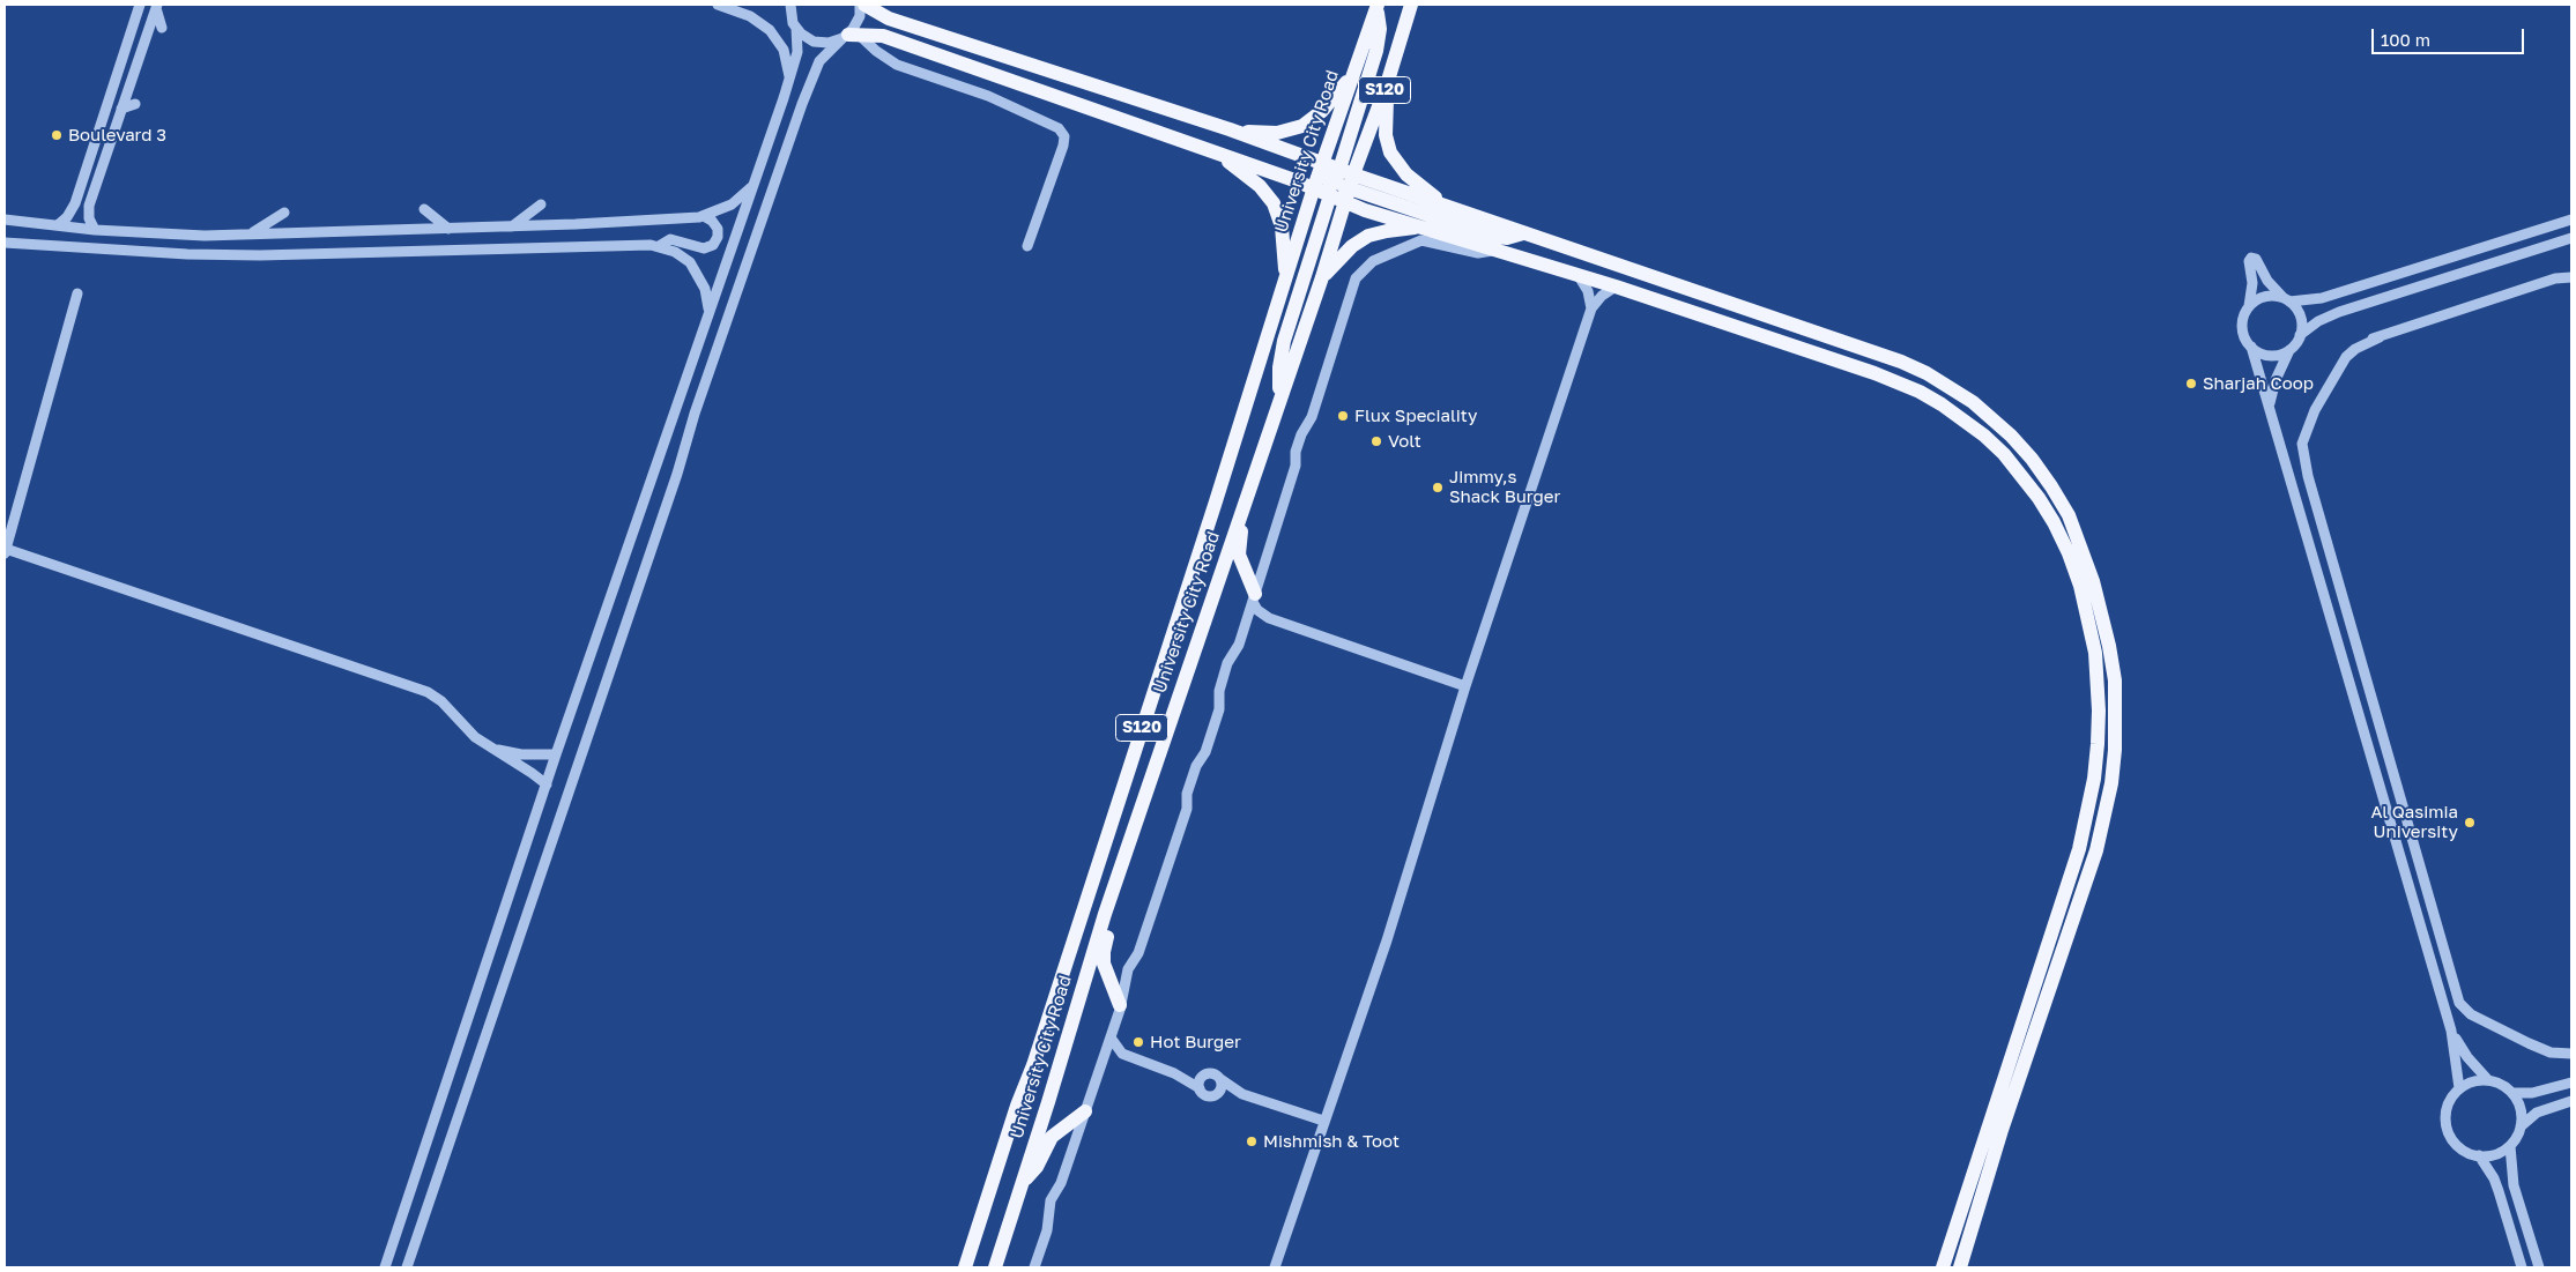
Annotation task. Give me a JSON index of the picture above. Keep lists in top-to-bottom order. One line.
{"streets":{"main road":["S120","University City Road"]},"places":["Boulevard 3","Sharjah Coop","Flux Speciality","Volt","Jimmy,s Shack Burger","Al Qasimia University","Hot Burger","Mishmish & Toot"],"scale_bar":"100 m"}
